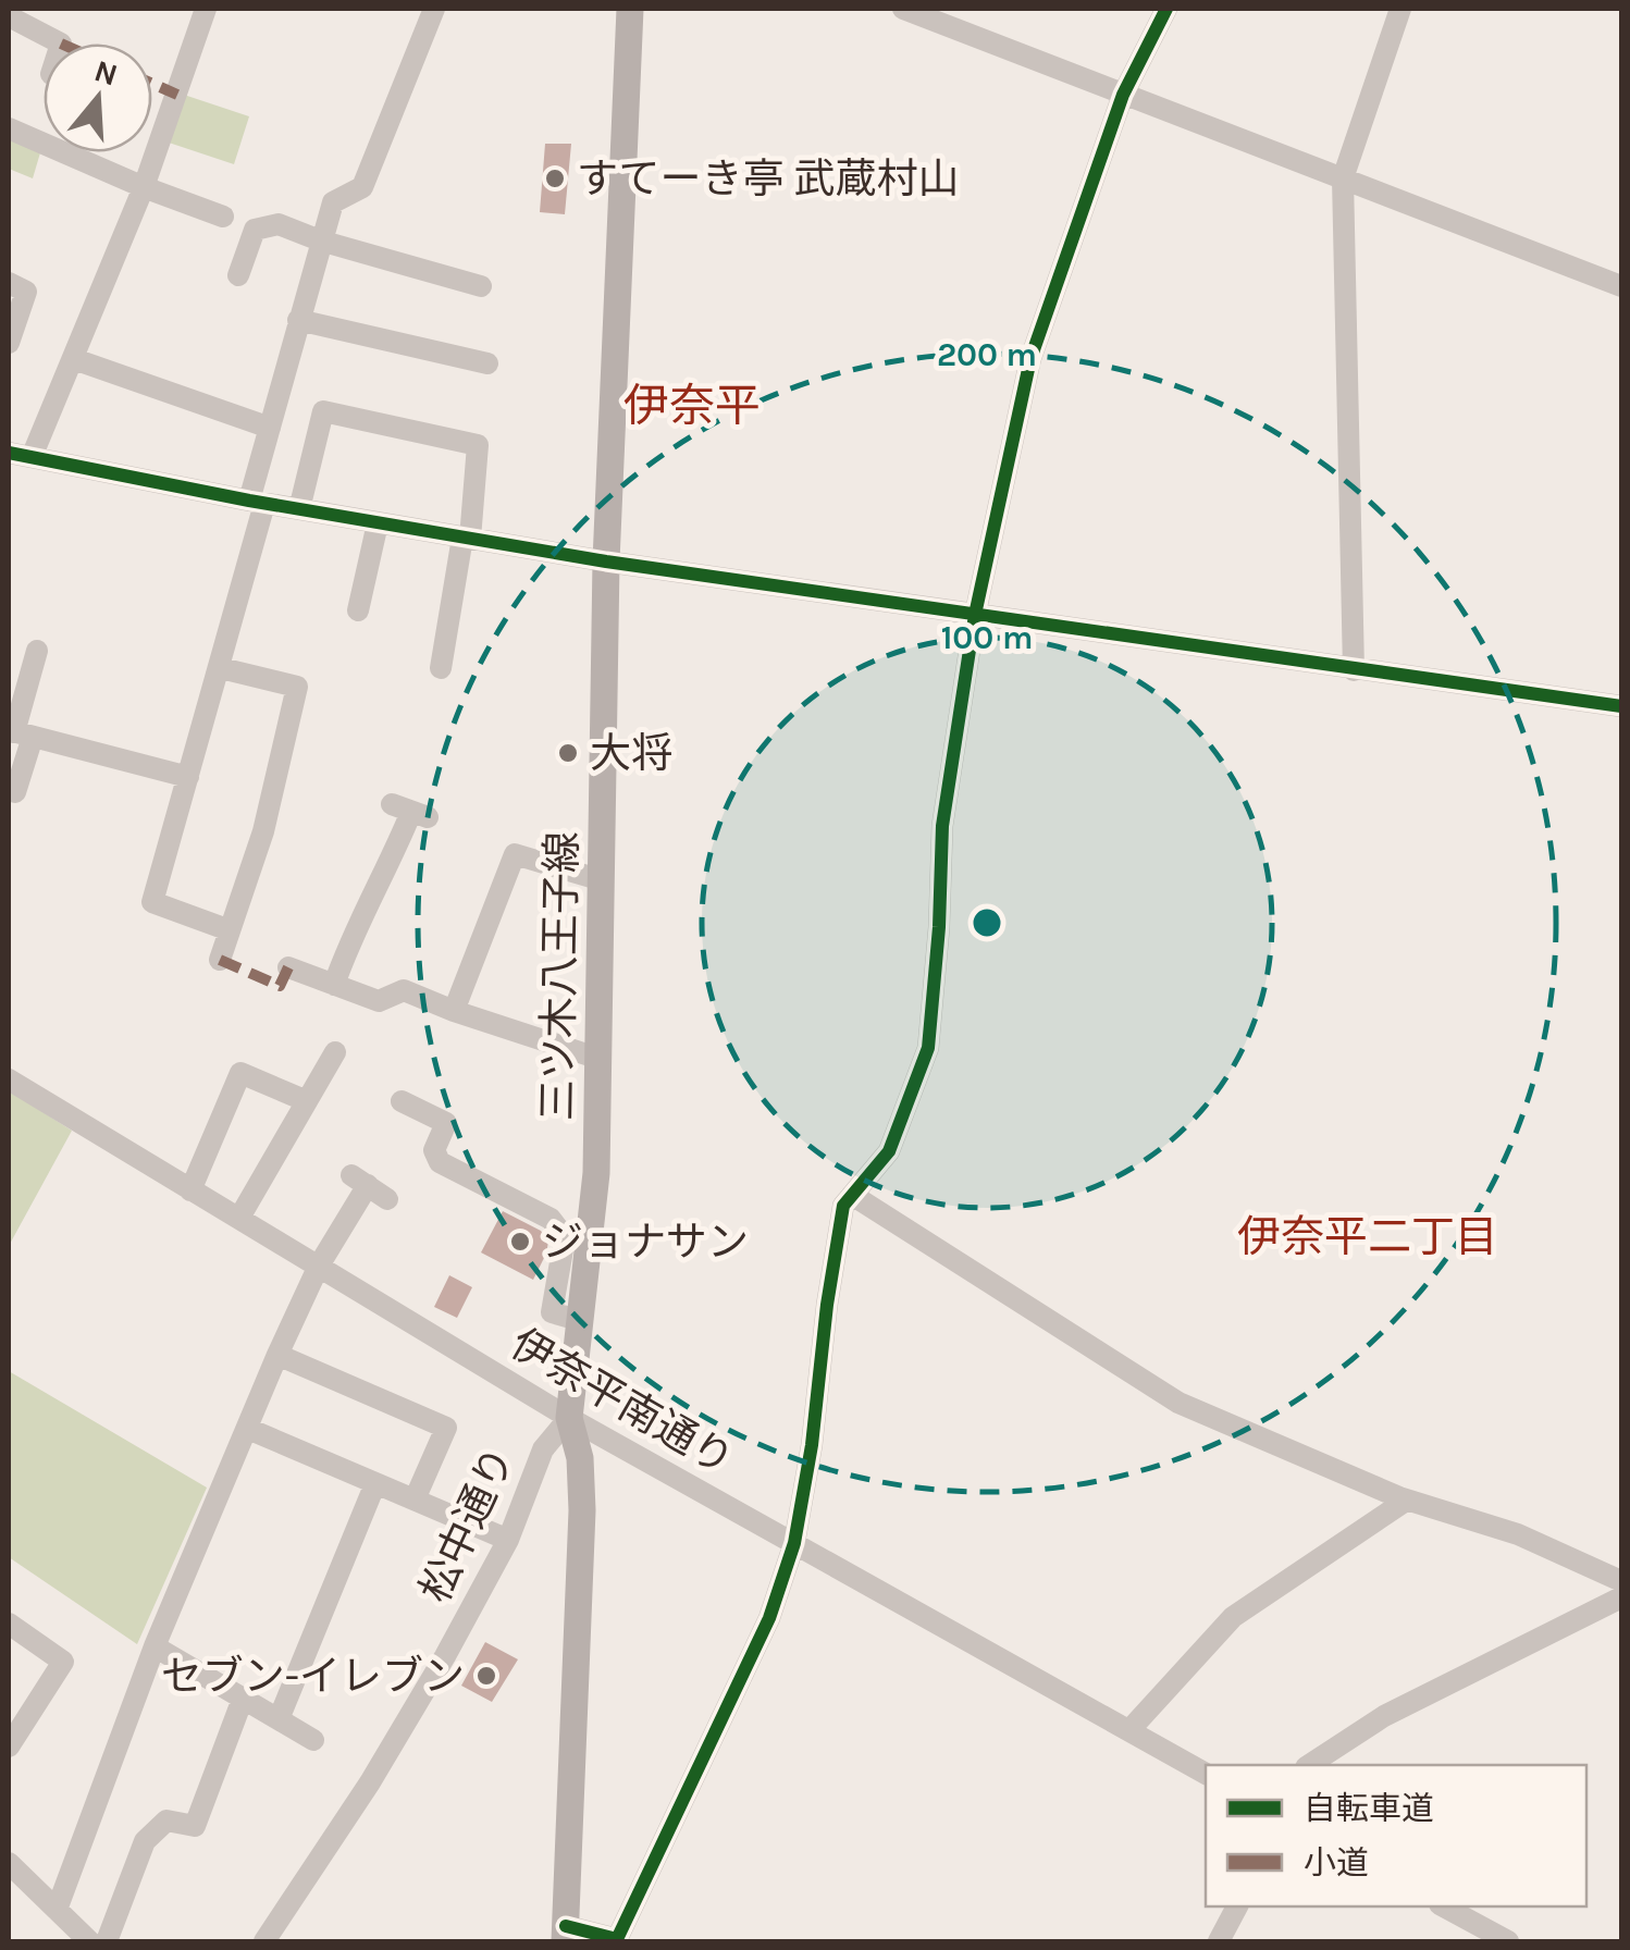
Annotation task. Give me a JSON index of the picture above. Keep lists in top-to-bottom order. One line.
{"streets":{"main road":["三ツ木八王子線"],"street":["伊奈平南通り","松中通り"]},"crossings":[["三ツ木八王子線","伊奈平南通り"],["三ツ木八王子線","松中通り"],["伊奈平南通り","松中通り"]],"districts":["伊奈平","伊奈平二丁目"],"places":["すてーき亭 武蔵村山","大将","ジョナサン","セブン-イレブン"],"legend":["自転車道","小道"],"north":"top","rings":["200 m","100 m"]}
